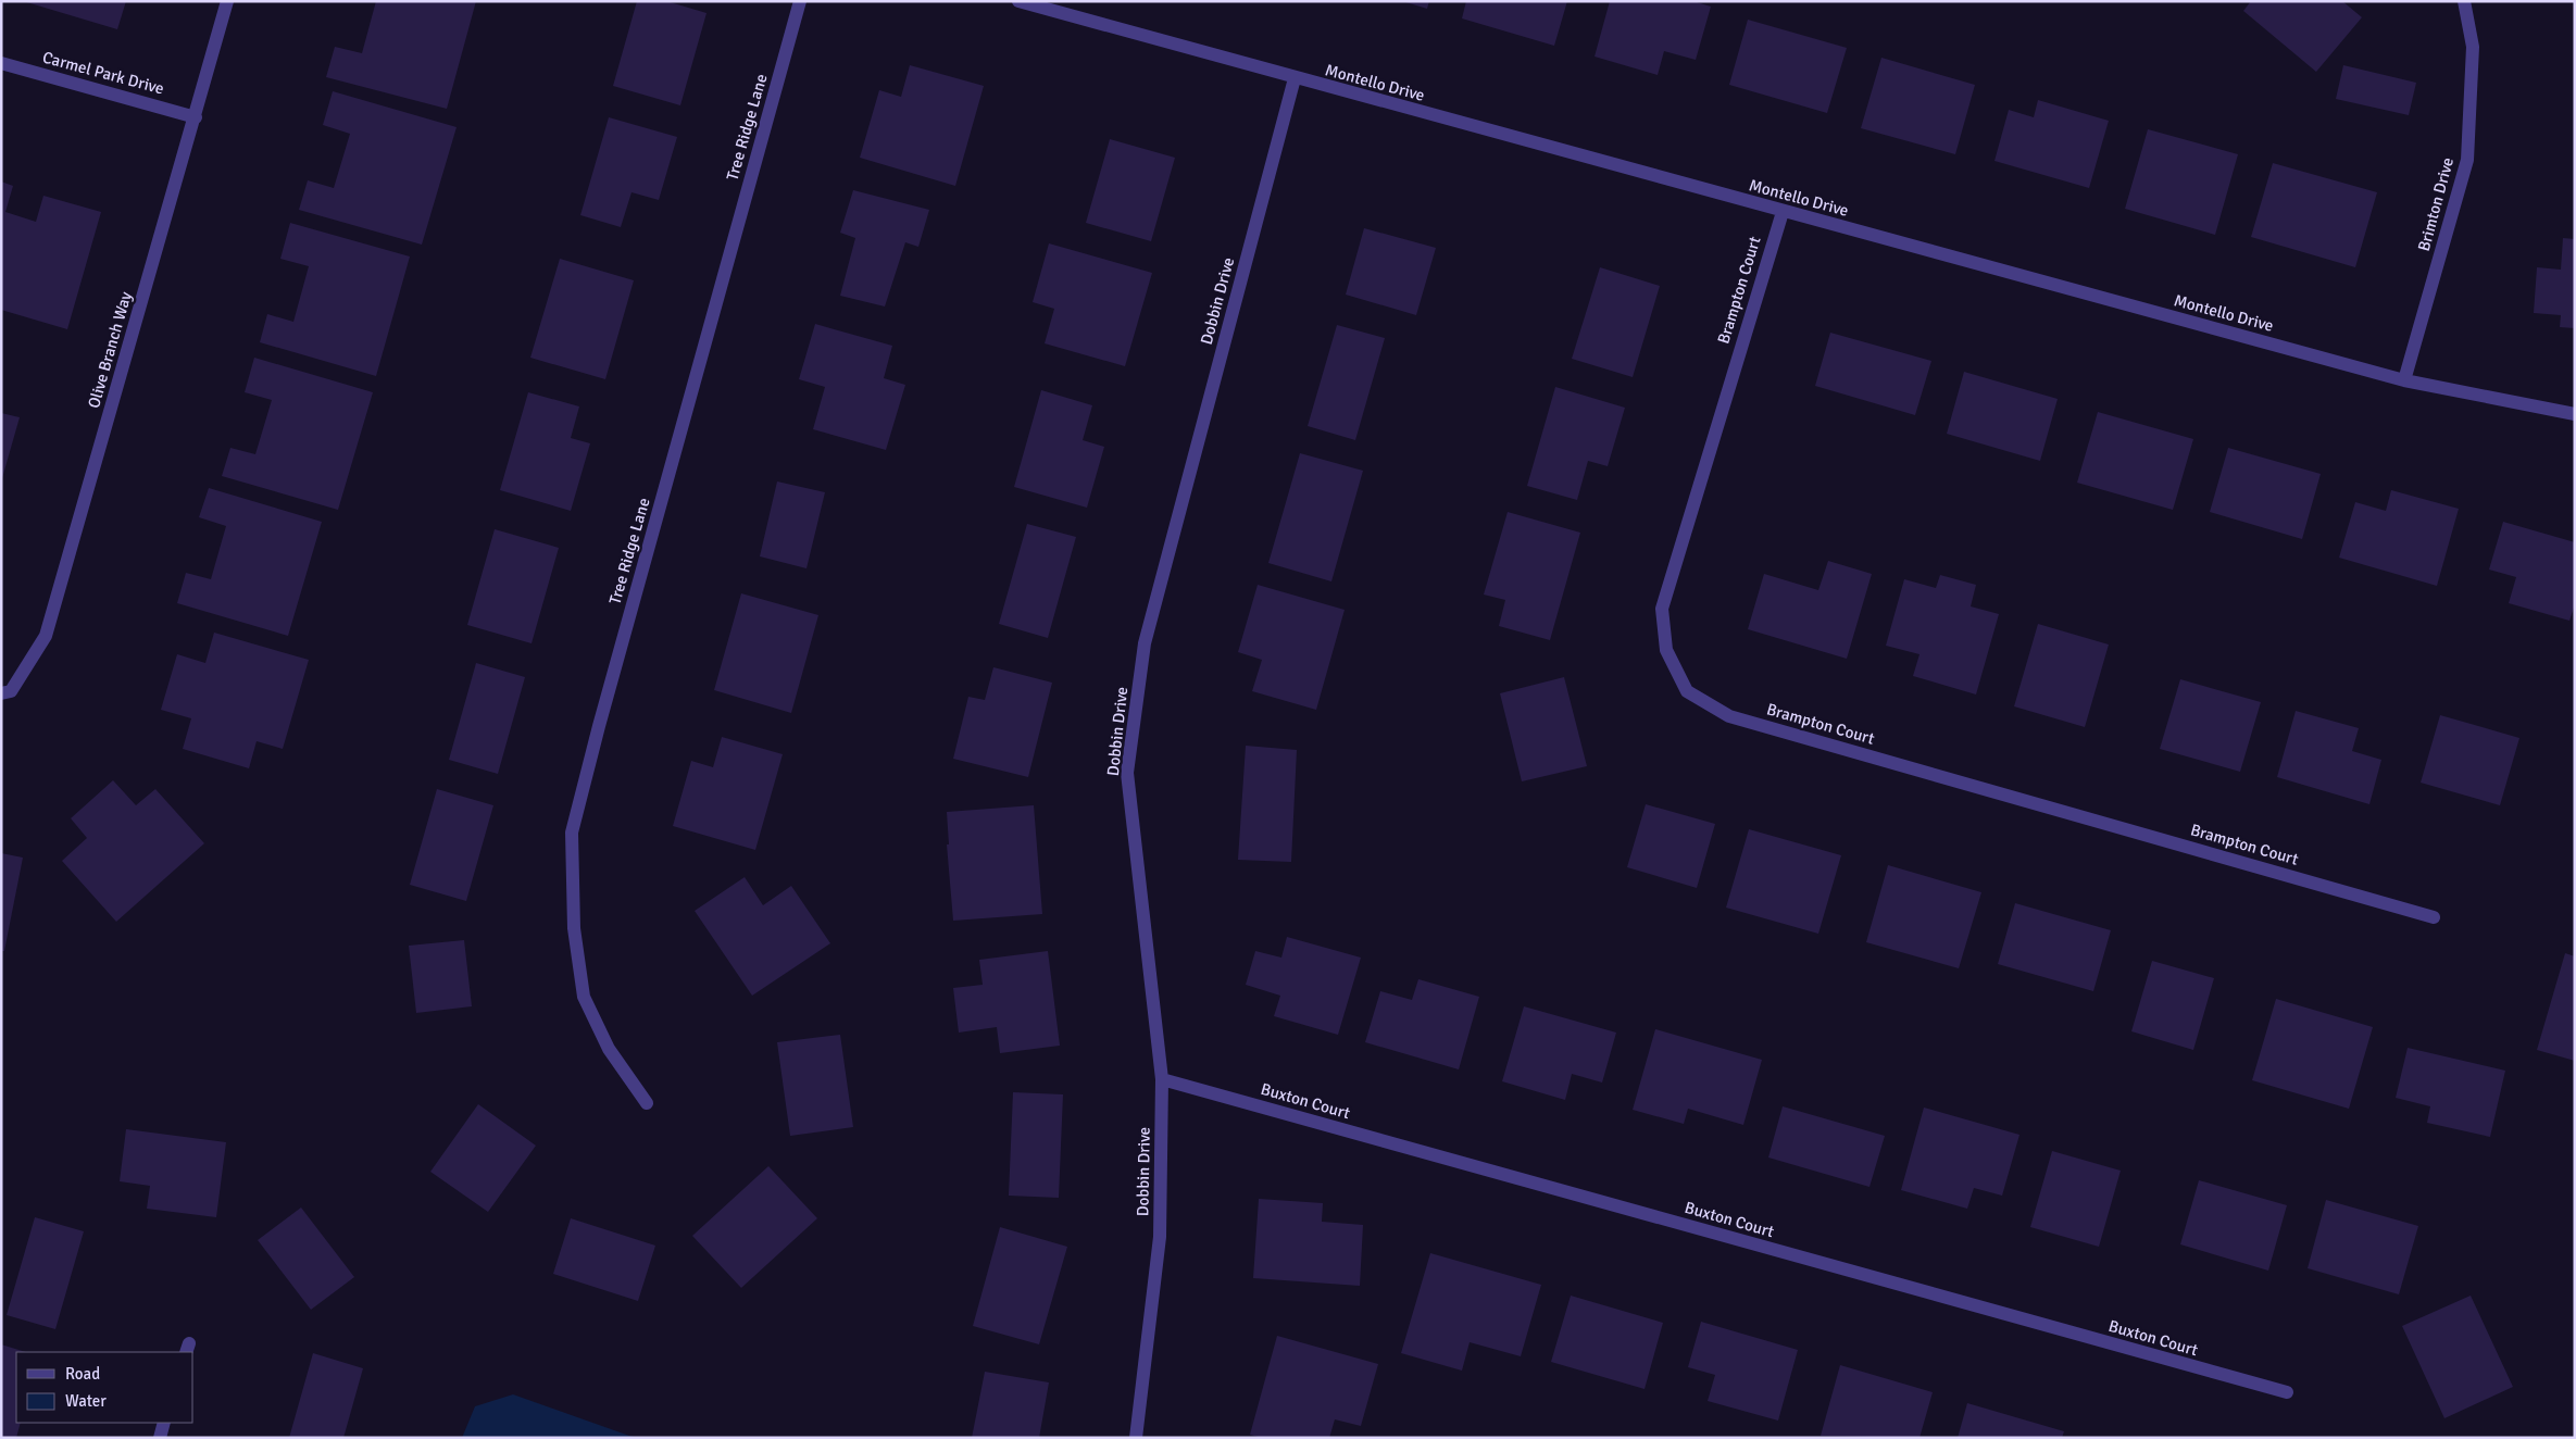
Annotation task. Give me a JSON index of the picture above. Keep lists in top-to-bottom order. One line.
{"streets":{"street":["Carmel Park Drive","Montello Drive","Tree Ridge Lane","Brimton Drive","Brampton Court","Dobbin Drive","Olive Branch Way","Buxton Court"]},"crossings":[["Carmel Park Drive","Olive Branch Way"],["Montello Drive","Brimton Drive"],["Montello Drive","Brampton Court"],["Montello Drive","Dobbin Drive"],["Dobbin Drive","Buxton Court"]],"legend":["Road","Water"]}
